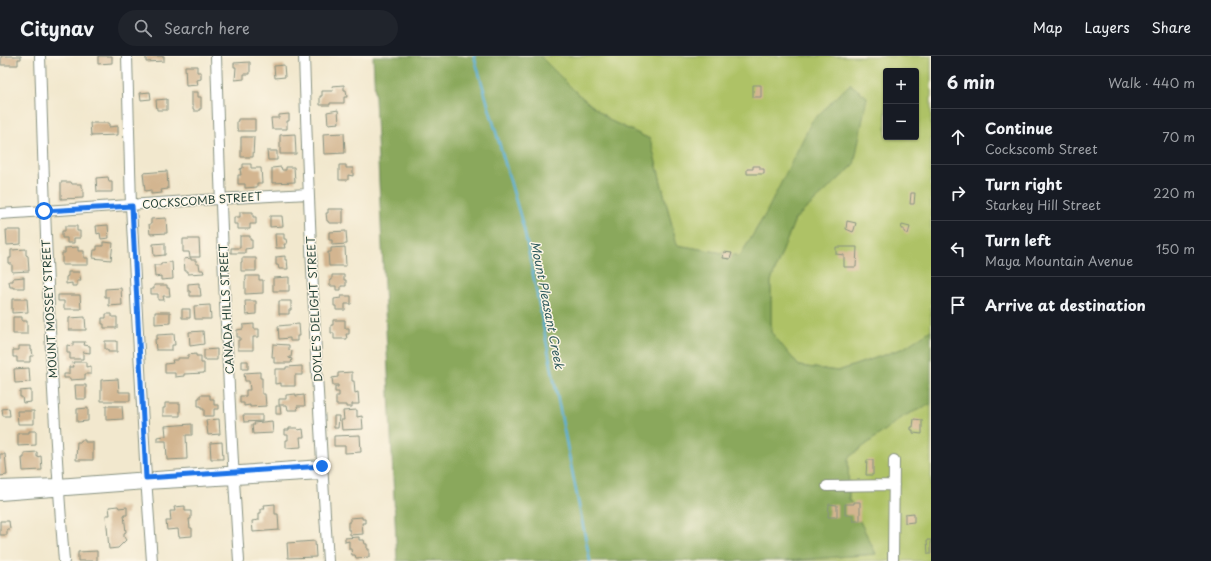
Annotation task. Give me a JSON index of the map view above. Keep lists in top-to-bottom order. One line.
{"streets":{"street":["COCKSCOMB STREET","MOUNT MOSSEY STREET","CANADA HILLS STREET","DOYLE'S DELIGHT STREET"]},"crossings":[["COCKSCOMB STREET","MOUNT MOSSEY STREET"],["COCKSCOMB STREET","CANADA HILLS STREET"],["COCKSCOMB STREET","DOYLE'S DELIGHT STREET"]],"water":["Mount Pleasant Creek"],"page":{"header":"Citynav","search":"Search here","nav":["Map","Layers","Share"],"heading":["6 min","Walk · 440 m"],"map_buttons":["+","−"],"list":[["Continue","Cockscomb Street","70 m"],["Turn right","Starkey Hill Street","220 m"],["Turn left","Maya Mountain Avenue","150 m"],"Arrive at destination"]}}
